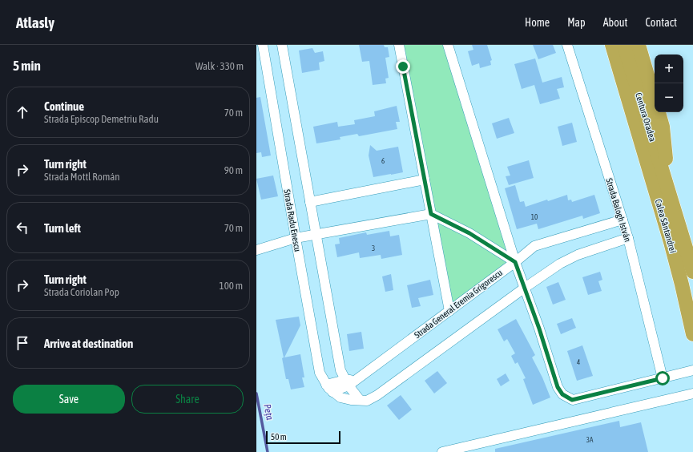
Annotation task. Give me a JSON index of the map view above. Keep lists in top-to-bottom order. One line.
{"streets":{"highway":["Centura Oradea","Calea Sântandrei"],"street":["Strada Balogh István","Strada Radu Enescu","Strada General Eremia Grigorescu"]},"crossings":[["Centura Oradea","Calea Sântandrei"],["Strada Balogh István","Strada General Eremia Grigorescu"],["Strada Radu Enescu","Strada General Eremia Grigorescu"]],"water":["Peța"],"house_numbers":["6","10","3","4","3A"],"scale_bar":"50 m","page":{"header":"Atlasly","nav":["Home","Map","About","Contact"],"heading":["5 min","Walk · 330 m"],"map_buttons":["+","−"],"list":[["Continue","Strada Episcop Demetriu Radu","70 m"],["Turn right","Strada Mottl Román","90 m"],["Turn left","70 m"],["Turn right","Strada Coriolan Pop","100 m"],"Arrive at destination"],"buttons":["Save","Share"],"scale":"50 m"}}
